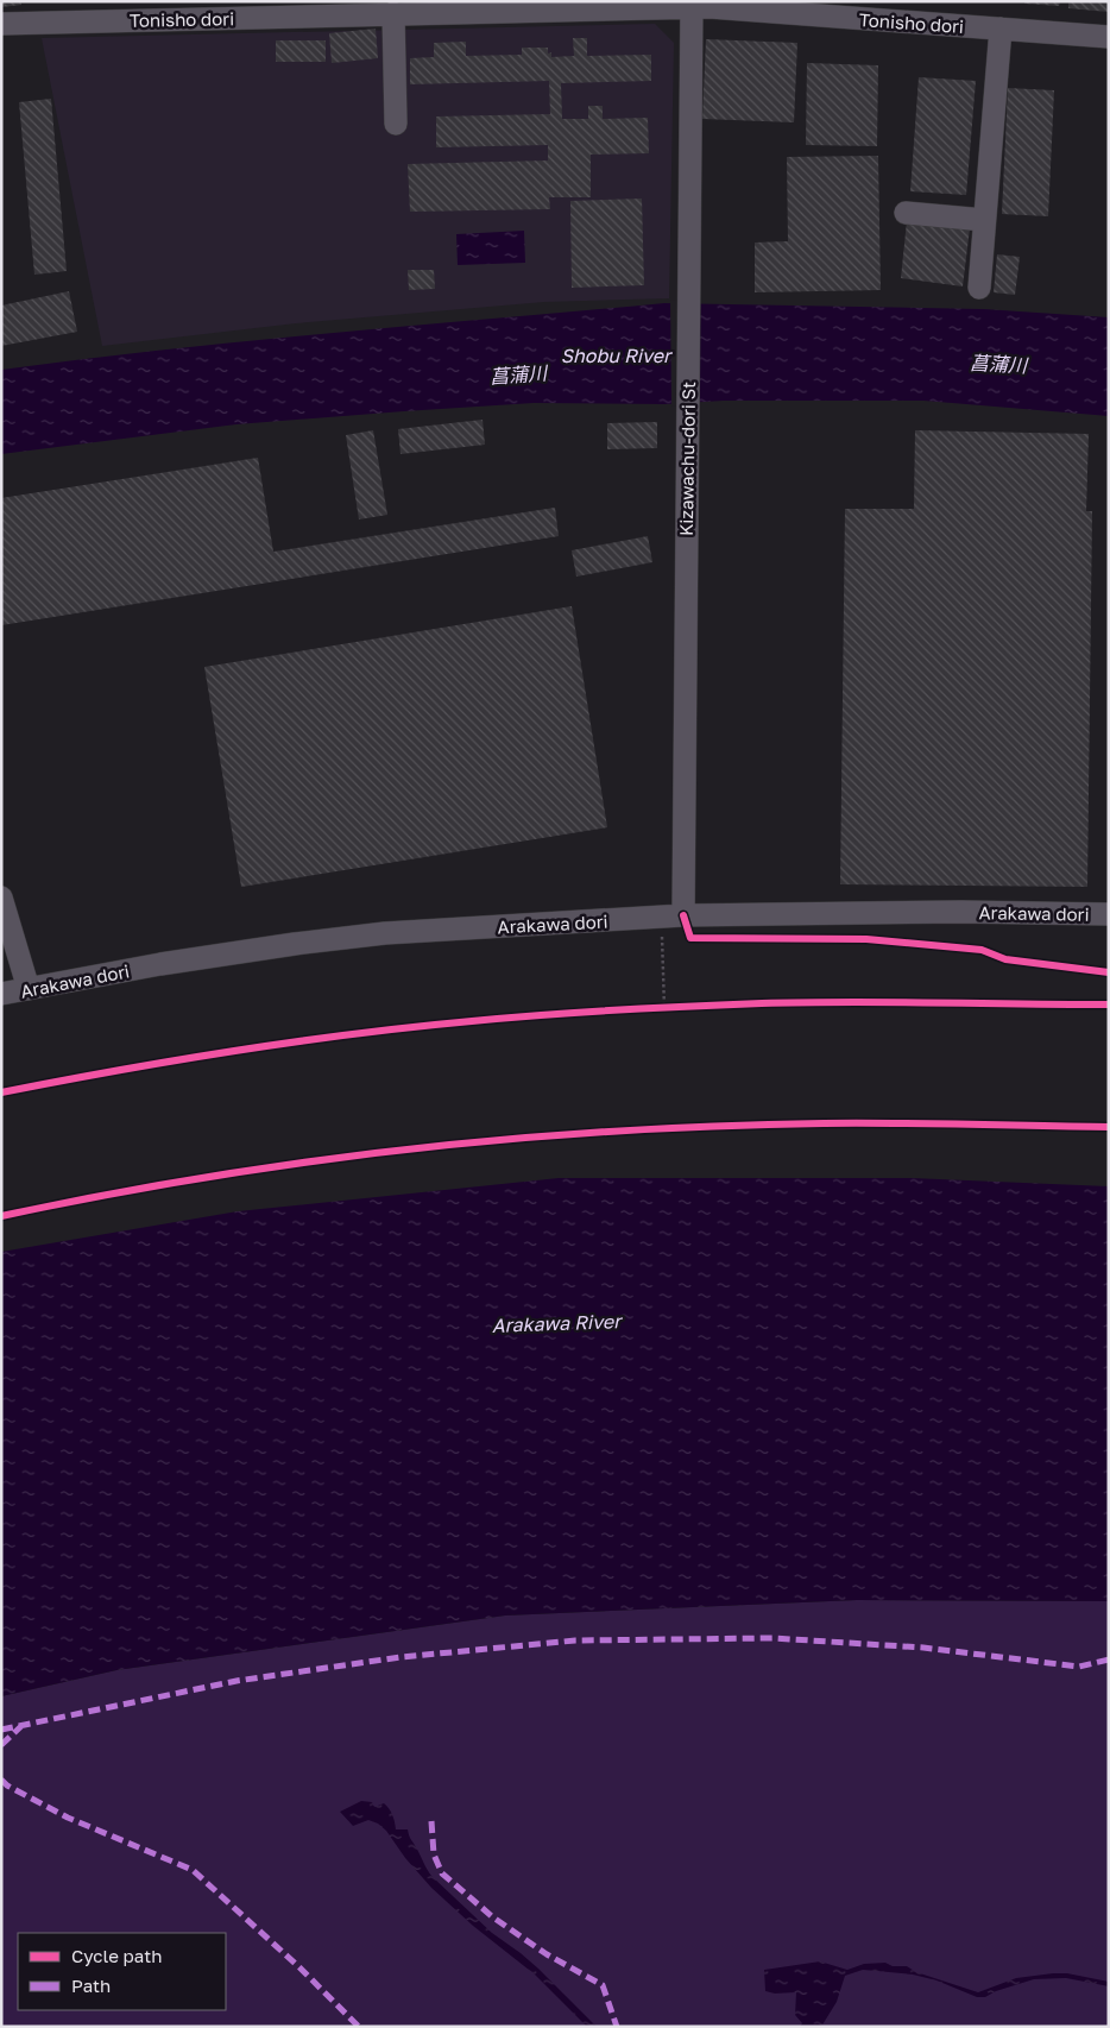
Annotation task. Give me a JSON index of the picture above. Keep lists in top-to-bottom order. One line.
{"streets":{"street":["Tonisho dori","Kizawachu-dori St","Arakawa dori"]},"crossings":[["Tonisho dori","Kizawachu-dori St"],["Kizawachu-dori St","Arakawa dori"]],"water":["Shobu River","菖蒲川","Arakawa River"],"legend":["Cycle path","Path"]}
